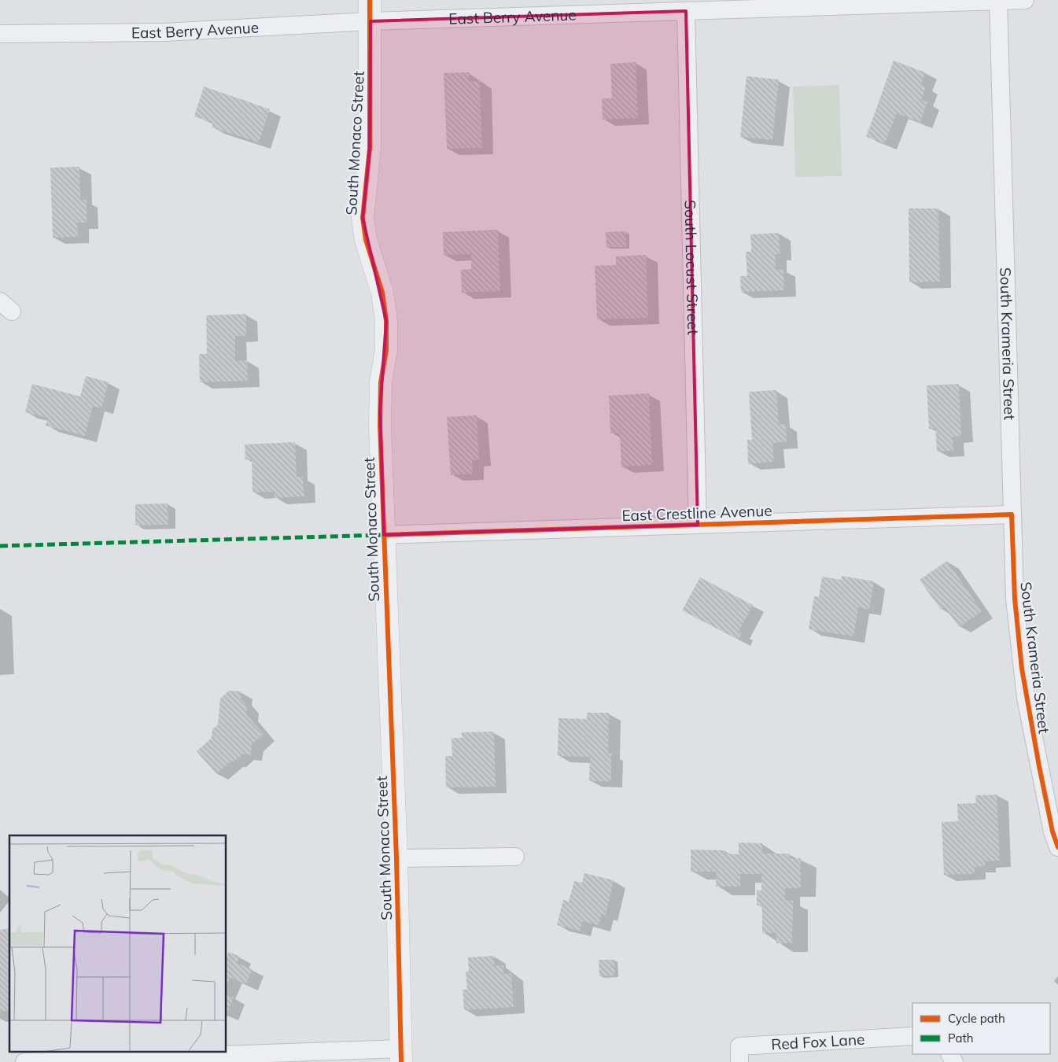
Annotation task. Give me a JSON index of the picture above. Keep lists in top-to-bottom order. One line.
{"streets":{"street":["East Berry Avenue","South Monaco Street","South Locust Street","South Krameria Street","East Crestline Avenue","Red Fox Lane"]},"crossings":[["East Berry Avenue","South Monaco Street"],["East Berry Avenue","South Locust Street"],["East Berry Avenue","South Krameria Street"],["South Monaco Street","East Crestline Avenue"],["South Locust Street","East Crestline Avenue"],["South Krameria Street","East Crestline Avenue"]],"legend":["Cycle path","Path"]}
